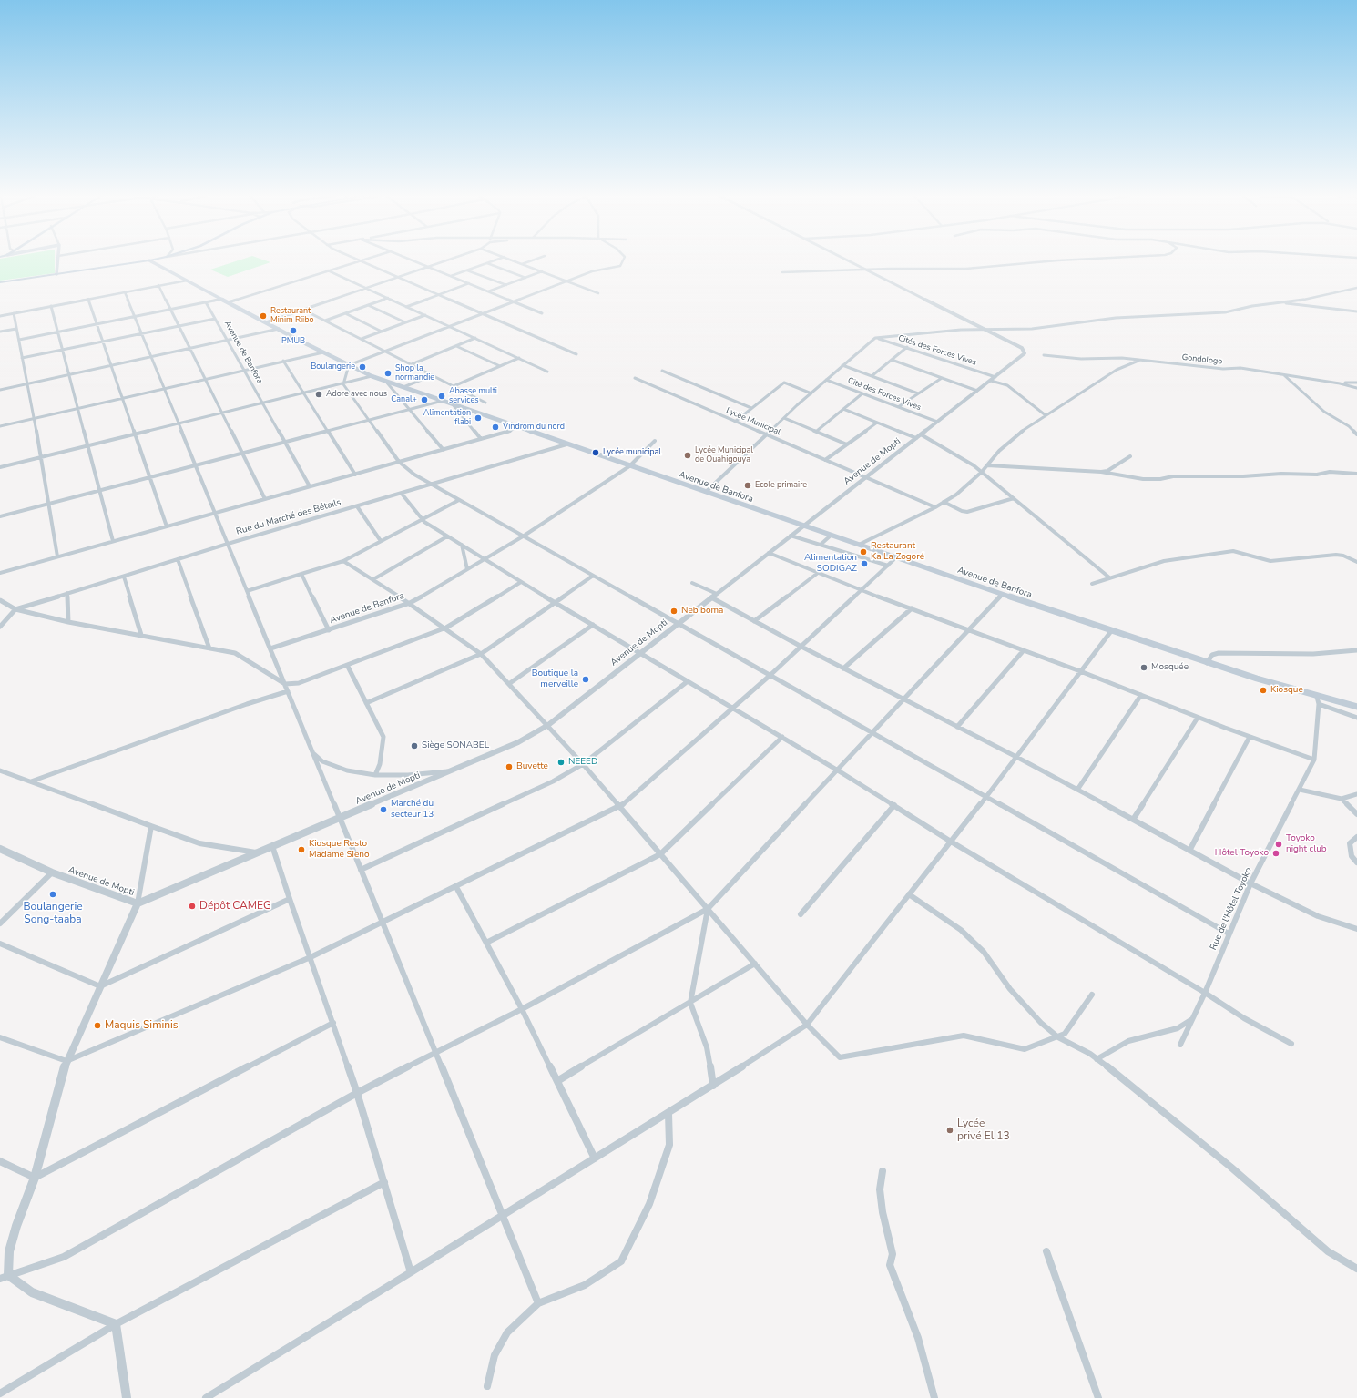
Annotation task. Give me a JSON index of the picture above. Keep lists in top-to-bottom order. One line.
{"streets":{"main road":["Avenue de Banfora"],"street":["Cités des Forces Vives","Gondologo","Cité des Forces Vives","Lycée Municipal","Avenue de Mopti","Rue du Marché des Bétails","Rue de l'Hôtel Toyoko"]},"crossings":[["Cités des Forces Vives","Cité des Forces Vives"],["Cités des Forces Vives","Avenue de Mopti"],["Avenue de Banfora","Cité des Forces Vives"],["Avenue de Banfora","Avenue de Mopti"],["Avenue de Banfora","Rue du Marché des Bétails"],["Avenue de Banfora","Rue de l'Hôtel Toyoko"],["Cité des Forces Vives","Lycée Municipal"],["Cité des Forces Vives","Avenue de Mopti"],["Lycée Municipal","Avenue de Mopti"]],"places":["Restaurant Minim Riibo","PMUB","Boulangerie","Shop la normandie","Adore avec nous","Abasse multi services","Canal+","Alimentation flabi","Vindrom du nord","Lycée municipal","Lycée Municipal de Ouahigouya","Ecole primaire","Restaurant Ka La Zogoré","Alimentation SODIGAZ","Neb boma","Mosquée","Boutique la merveille","Kiosque","Siège SONABEL","NEEED","Buvette","Marché du secteur 13","Toyoko night club","Kiosque Resto Madame Sieno","Hôtel Toyoko","Boulangerie Song-taaba","Dépôt CAMEG","Maquis Siminis","Lycée privé El 13"]}
